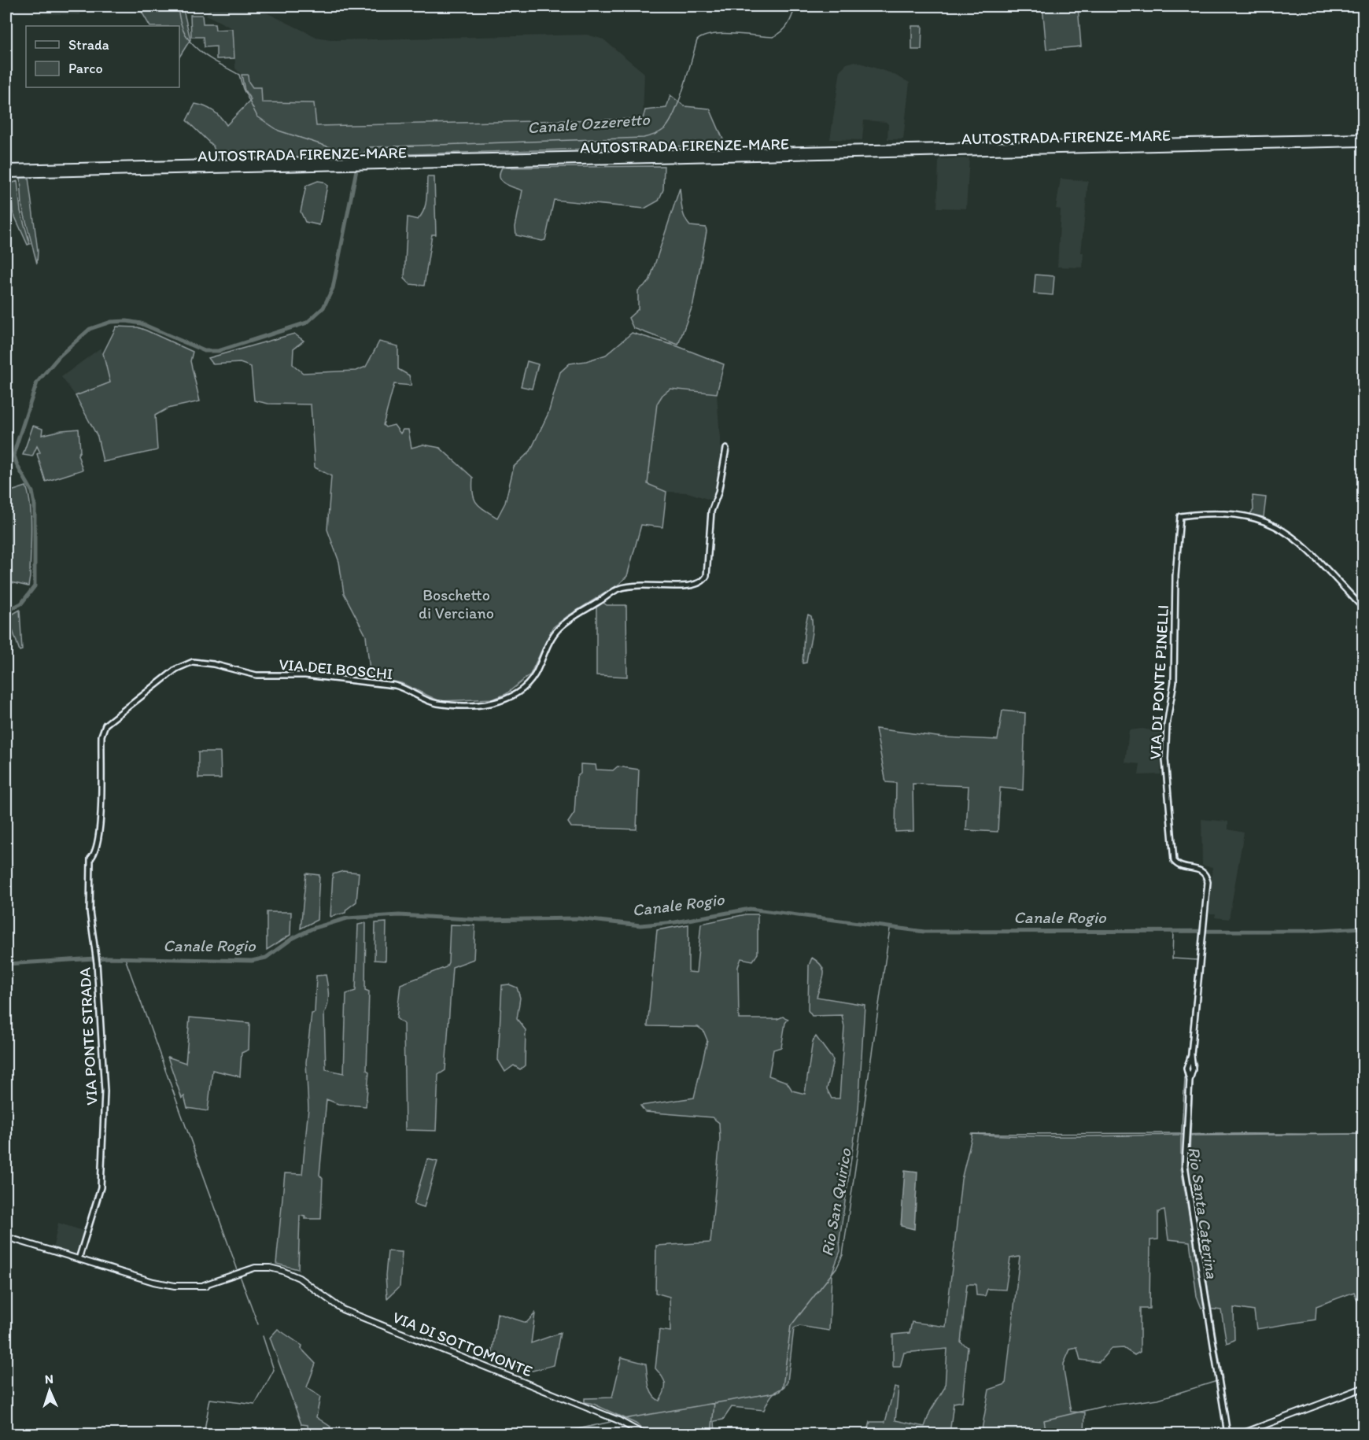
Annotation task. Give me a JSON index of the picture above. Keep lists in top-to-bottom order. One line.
{"streets":{"highway":["AUTOSTRADA FIRENZE-MARE"],"main road":["VIA DI SOTTOMONTE"],"street":["VIA DEI BOSCHI","VIA DI PONTE PINELLI","VIA PONTE STRADA"]},"crossings":[["VIA DEI BOSCHI","VIA PONTE STRADA"],["VIA PONTE STRADA","VIA DI SOTTOMONTE"]],"water":["Canale Ozzeretto","Canale Rogio","Rio San Quirico","Rio Santa Caterina"],"parks":["Boschetto di Verciano"],"legend":["Strada","Parco"],"north":"top"}
